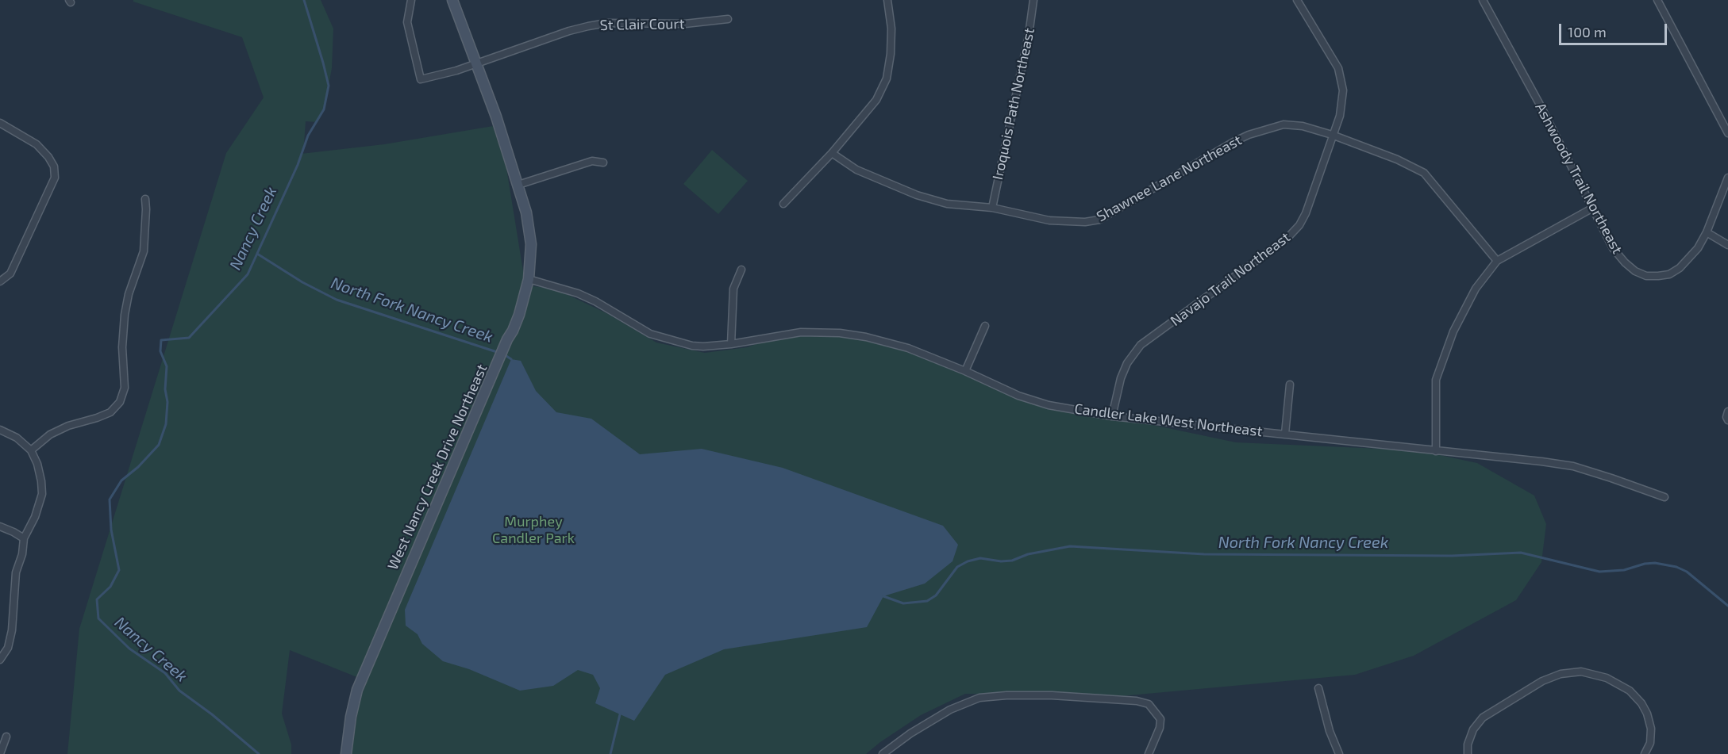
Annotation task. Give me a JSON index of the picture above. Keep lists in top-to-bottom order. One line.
{"streets":{"street":["St Clair Court","Iroquois Path Northeast","Shawnee Lane Northeast","Ashwoody Trail Northeast","Navajo Trail Northeast","Candler Lake West Northeast","West Nancy Creek Drive Northeast"]},"crossings":[["St Clair Court","West Nancy Creek Drive Northeast"],["Iroquois Path Northeast","Shawnee Lane Northeast"],["Shawnee Lane Northeast","Navajo Trail Northeast"],["Navajo Trail Northeast","Candler Lake West Northeast"],["Candler Lake West Northeast","West Nancy Creek Drive Northeast"]],"water":["Nancy Creek","North Fork Nancy Creek"],"parks":["Murphey Candler Park"],"scale_bar":"100 m"}
